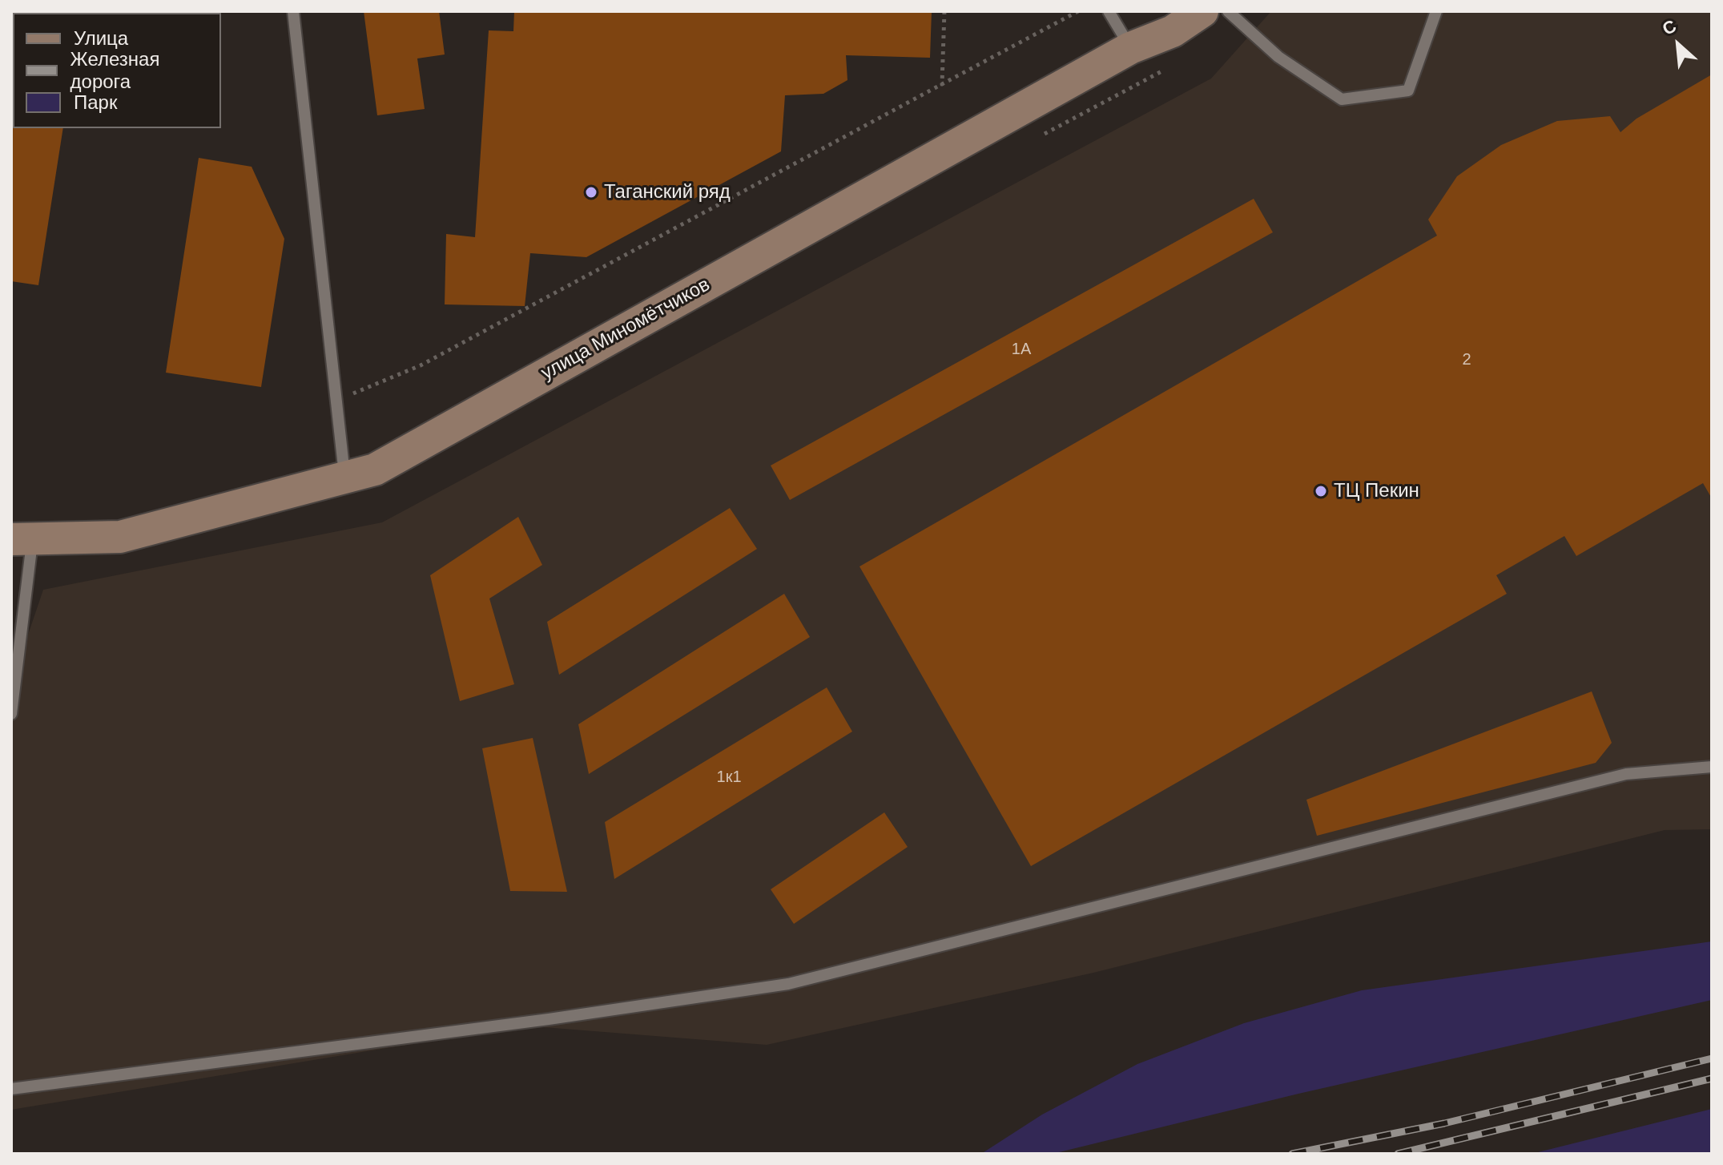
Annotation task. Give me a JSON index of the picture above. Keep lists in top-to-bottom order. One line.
{"streets":{"street":["улица Миномётчиков"]},"places":["Таганский ряд","ТЦ Пекин"],"house_numbers":["1А","2","1к1"],"legend":["Улица","Железная дорога","Парк"],"north":"top left"}
